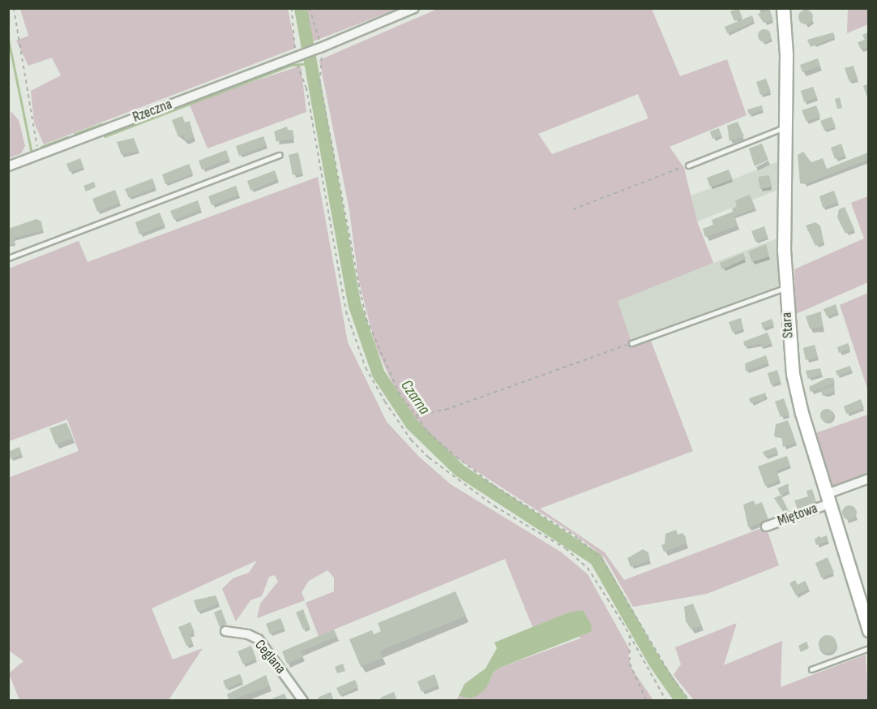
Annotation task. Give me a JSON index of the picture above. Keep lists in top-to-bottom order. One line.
{"streets":{"street":["Rzeczna","Stara","Miętowa","Ceglana"]},"crossings":[["Stara","Miętowa"]],"water":["Czarna"]}
